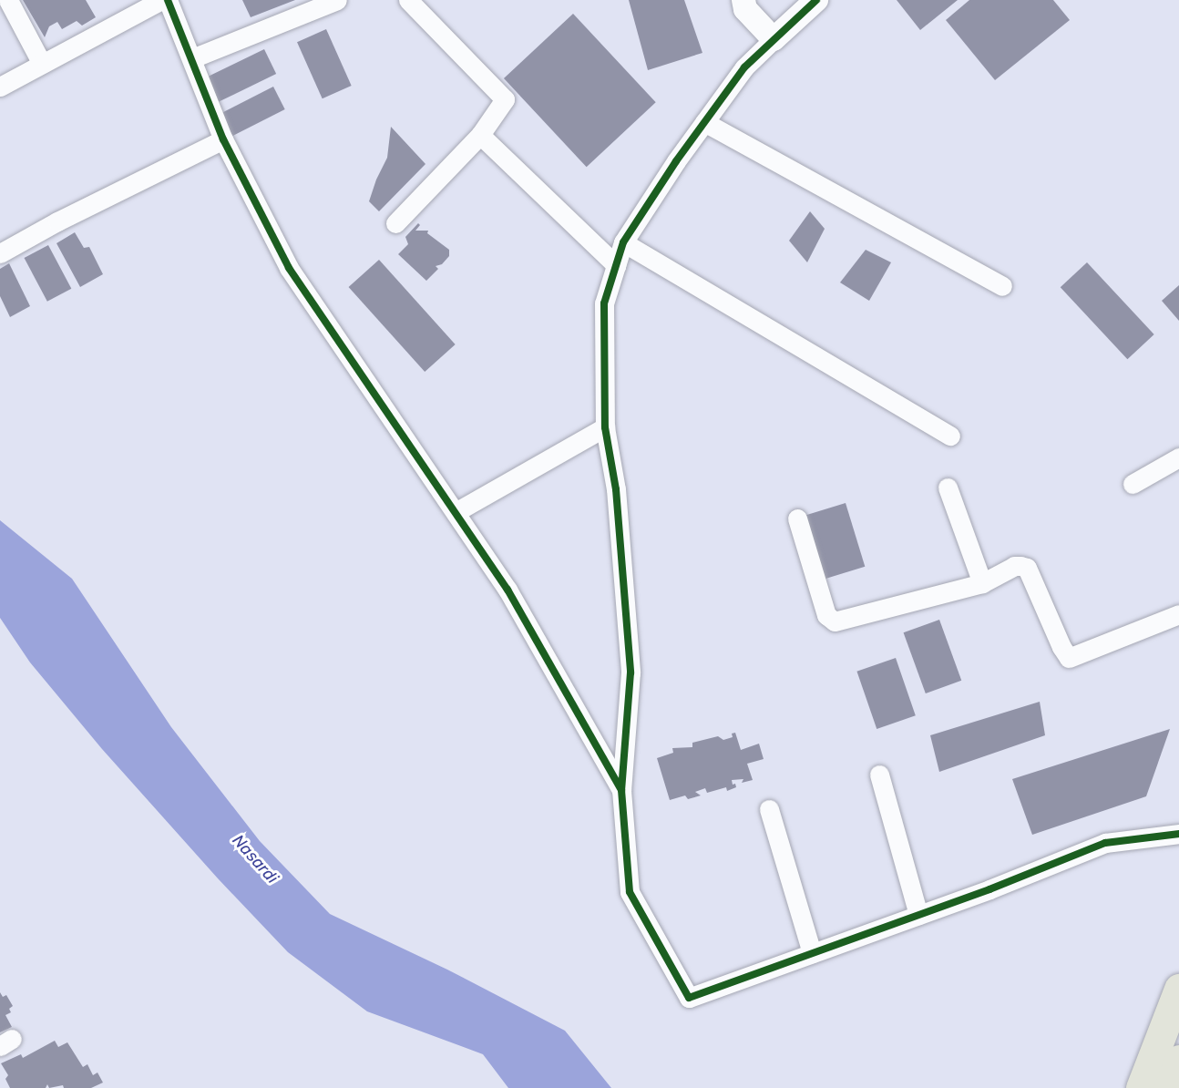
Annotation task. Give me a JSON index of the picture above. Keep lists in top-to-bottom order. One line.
{"water":["Nasardi"]}
